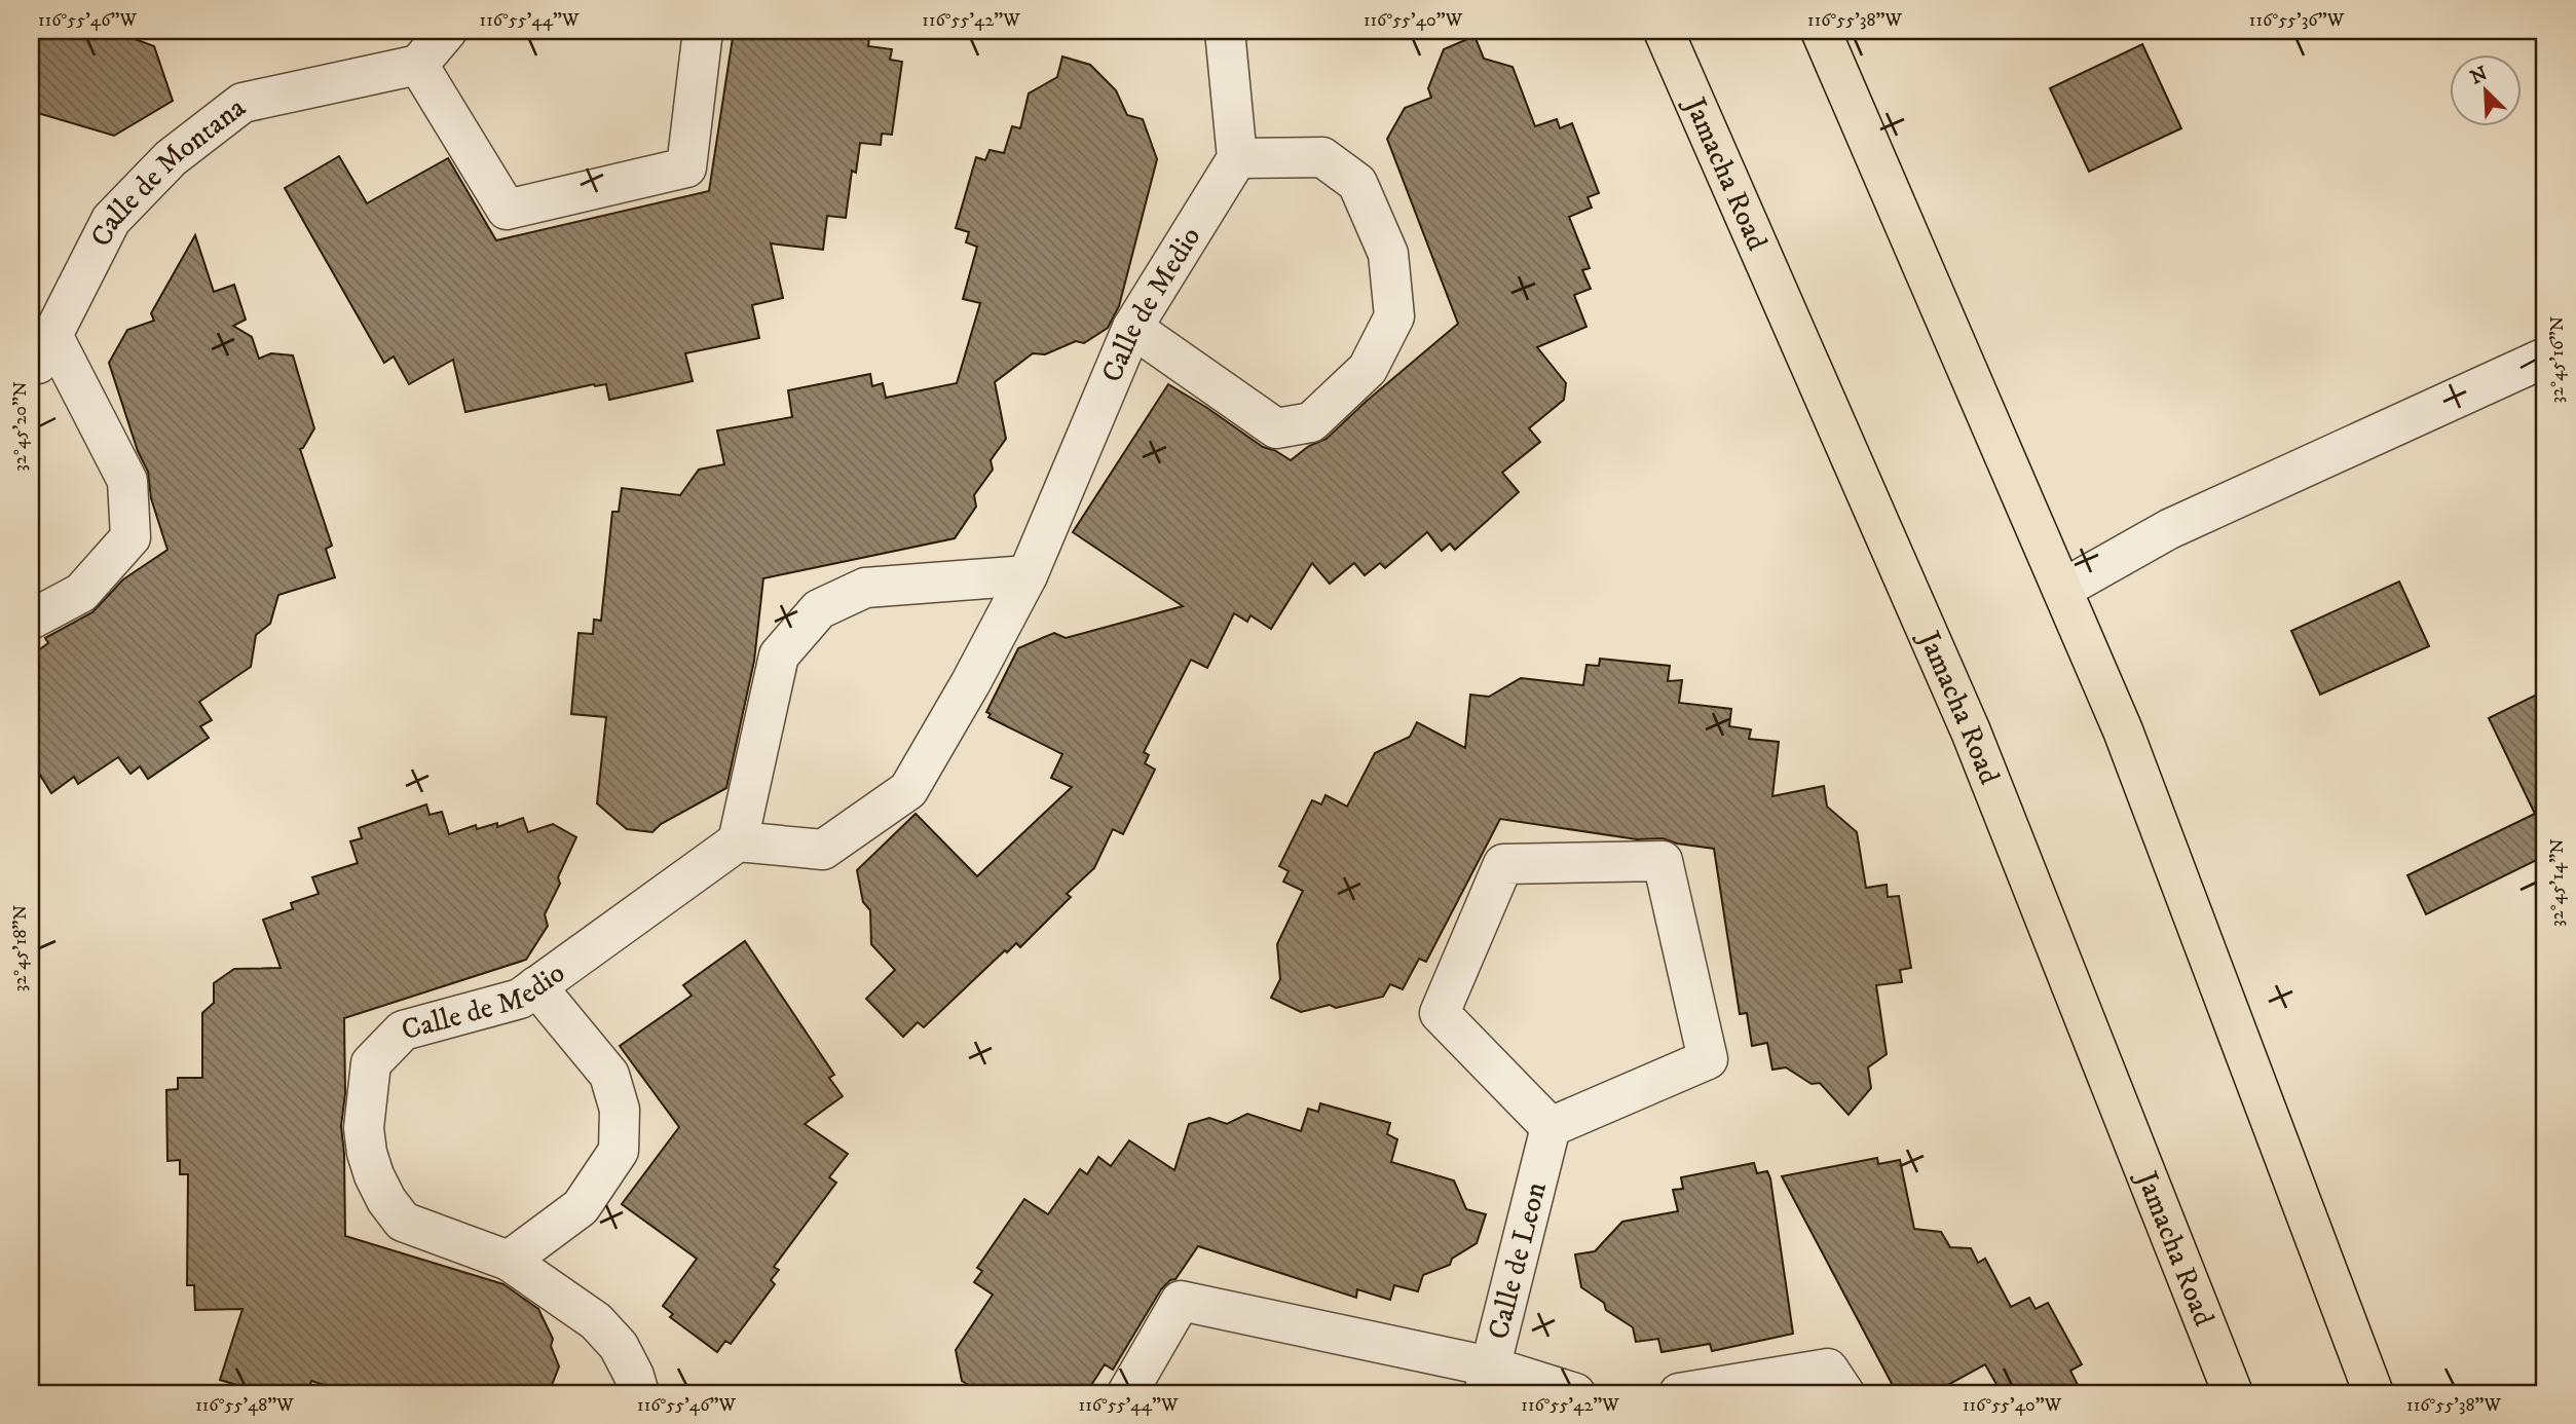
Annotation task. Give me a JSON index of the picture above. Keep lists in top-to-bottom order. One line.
{"streets":{"main road":["Jamacha Road"],"street":["Calle de Montana","Calle de Medio","Calle de Leon"]},"north":"top left","coordinates":["116°55'46\"W","116°55'44\"W","116°55'42\"W","116°55'40\"W","116°55'38\"W","116°55'36\"W","32°45'16\"N","32°45'20\"N","32°45'14\"N","32°45'18\"N","116°55'48\"W"]}
